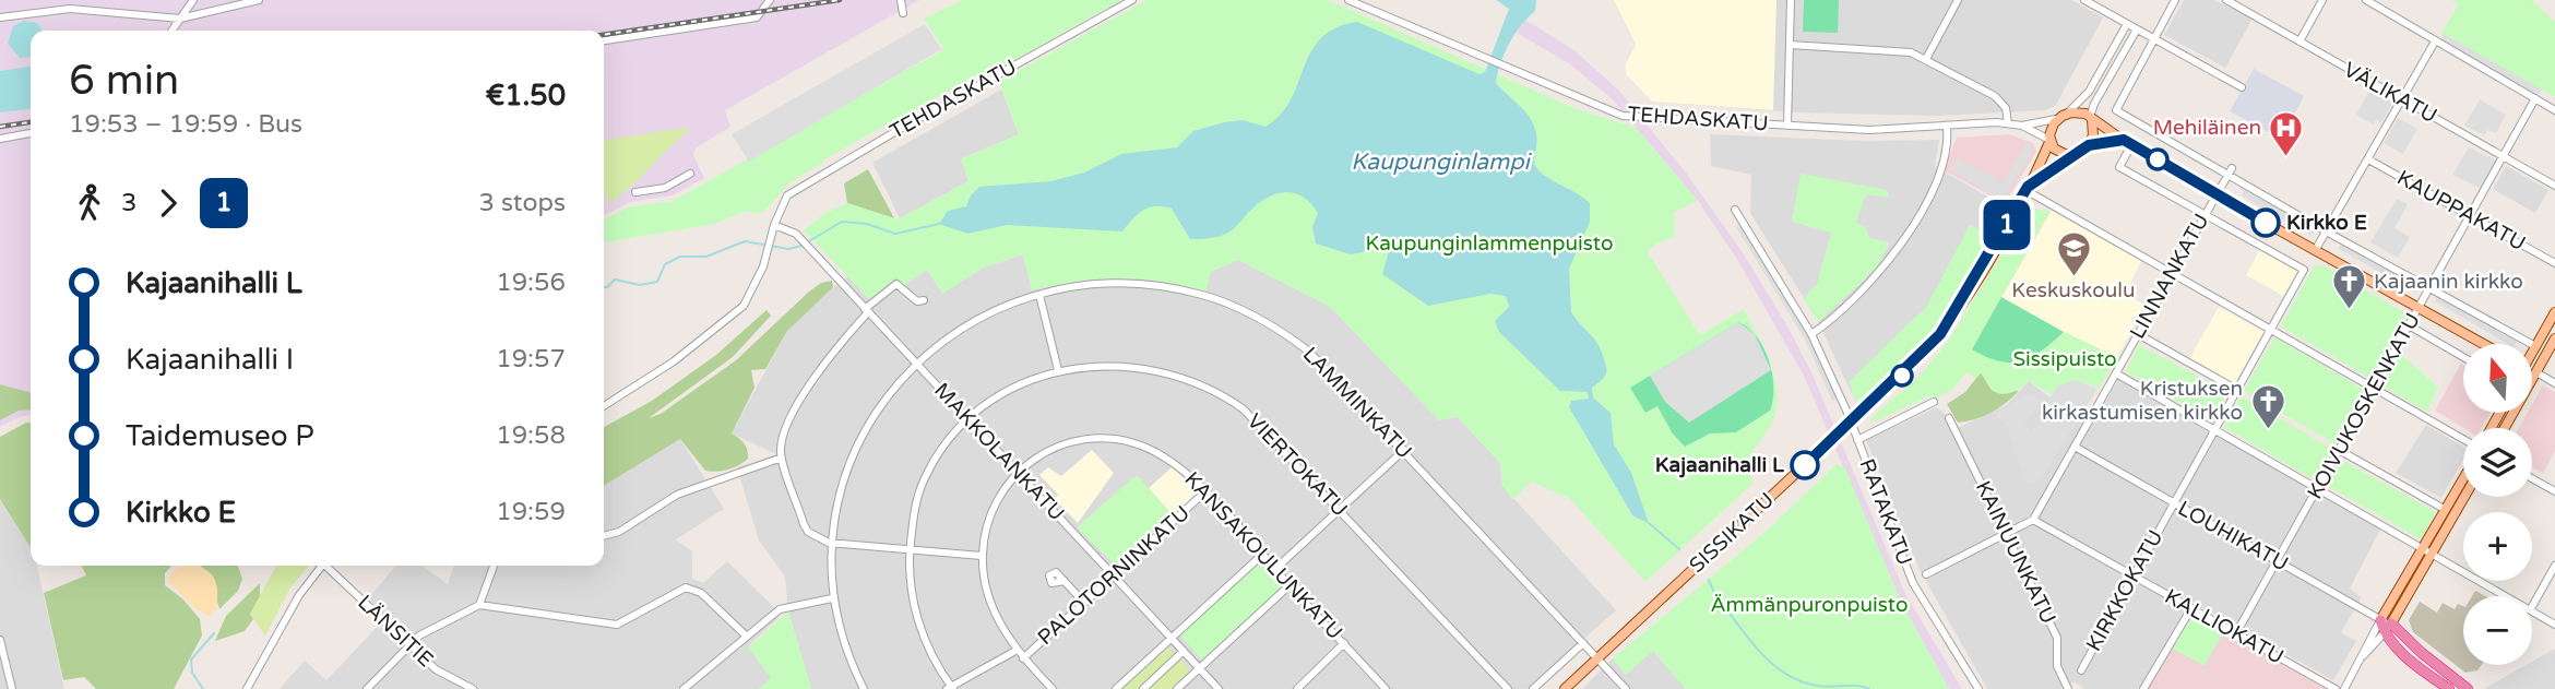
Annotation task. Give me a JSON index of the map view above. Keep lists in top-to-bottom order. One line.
{"streets":{"main road":["SISSIKATU"],"street":["VÄLIKATU","TEHDASKATU","KAUPPAKATU","LINNANKATU","LAMMINKATU","KOIVUKOSKENKATU","MAKKOLANKATU","VIERTOKATU","RATAKATU","LOUHIKATU","KAINUUNKATU","KANSAKOULUNKATU","PALOTORNINKATU","KIRKKOKATU","KALLIOKATU","LÄNSITIE"]},"crossings":[["VÄLIKATU","KOIVUKOSKENKATU"],["TEHDASKATU","MAKKOLANKATU"],["TEHDASKATU","SISSIKATU"],["KAUPPAKATU","KOIVUKOSKENKATU"],["LINNANKATU","LOUHIKATU"],["LINNANKATU","KIRKKOKATU"],["LINNANKATU","KALLIOKATU"],["LAMMINKATU","MAKKOLANKATU"],["LAMMINKATU","SISSIKATU"],["KOIVUKOSKENKATU","LOUHIKATU"],["KOIVUKOSKENKATU","KALLIOKATU"],["MAKKOLANKATU","VIERTOKATU"],["MAKKOLANKATU","KANSAKOULUNKATU"],["MAKKOLANKATU","PALOTORNINKATU"],["RATAKATU","SISSIKATU"],["LOUHIKATU","KIRKKOKATU"],["KANSAKOULUNKATU","PALOTORNINKATU"],["KIRKKOKATU","KALLIOKATU"]],"water":["Kaupunginlampi"],"parks":["Kaupunginlammenpuisto","Sissipuisto","Ämmänpuronpuisto"],"places":{"hospital":["Mehiläinen"],"other":["Kirkko E","Kajaanihalli L"],"school or university":["Keskuskoulu"],"church":["Kajaanin kirkko","Kristuksen kirkastumisen kirkko"]},"lines":["bus line 1"],"north":"top","page":{"on_map":"1","heading":["6 min","19:53 – 19:59 · Bus","€1.50"],"legs":["3","1","3 stops"],"list":[{"name":"Kajaanihalli L","value":"19:56"},{"name":"Kajaanihalli I","value":"19:57"},{"name":"Taidemuseo P","value":"19:58"},{"name":"Kirkko E","value":"19:59"}],"map_buttons":["+","−"]}}
